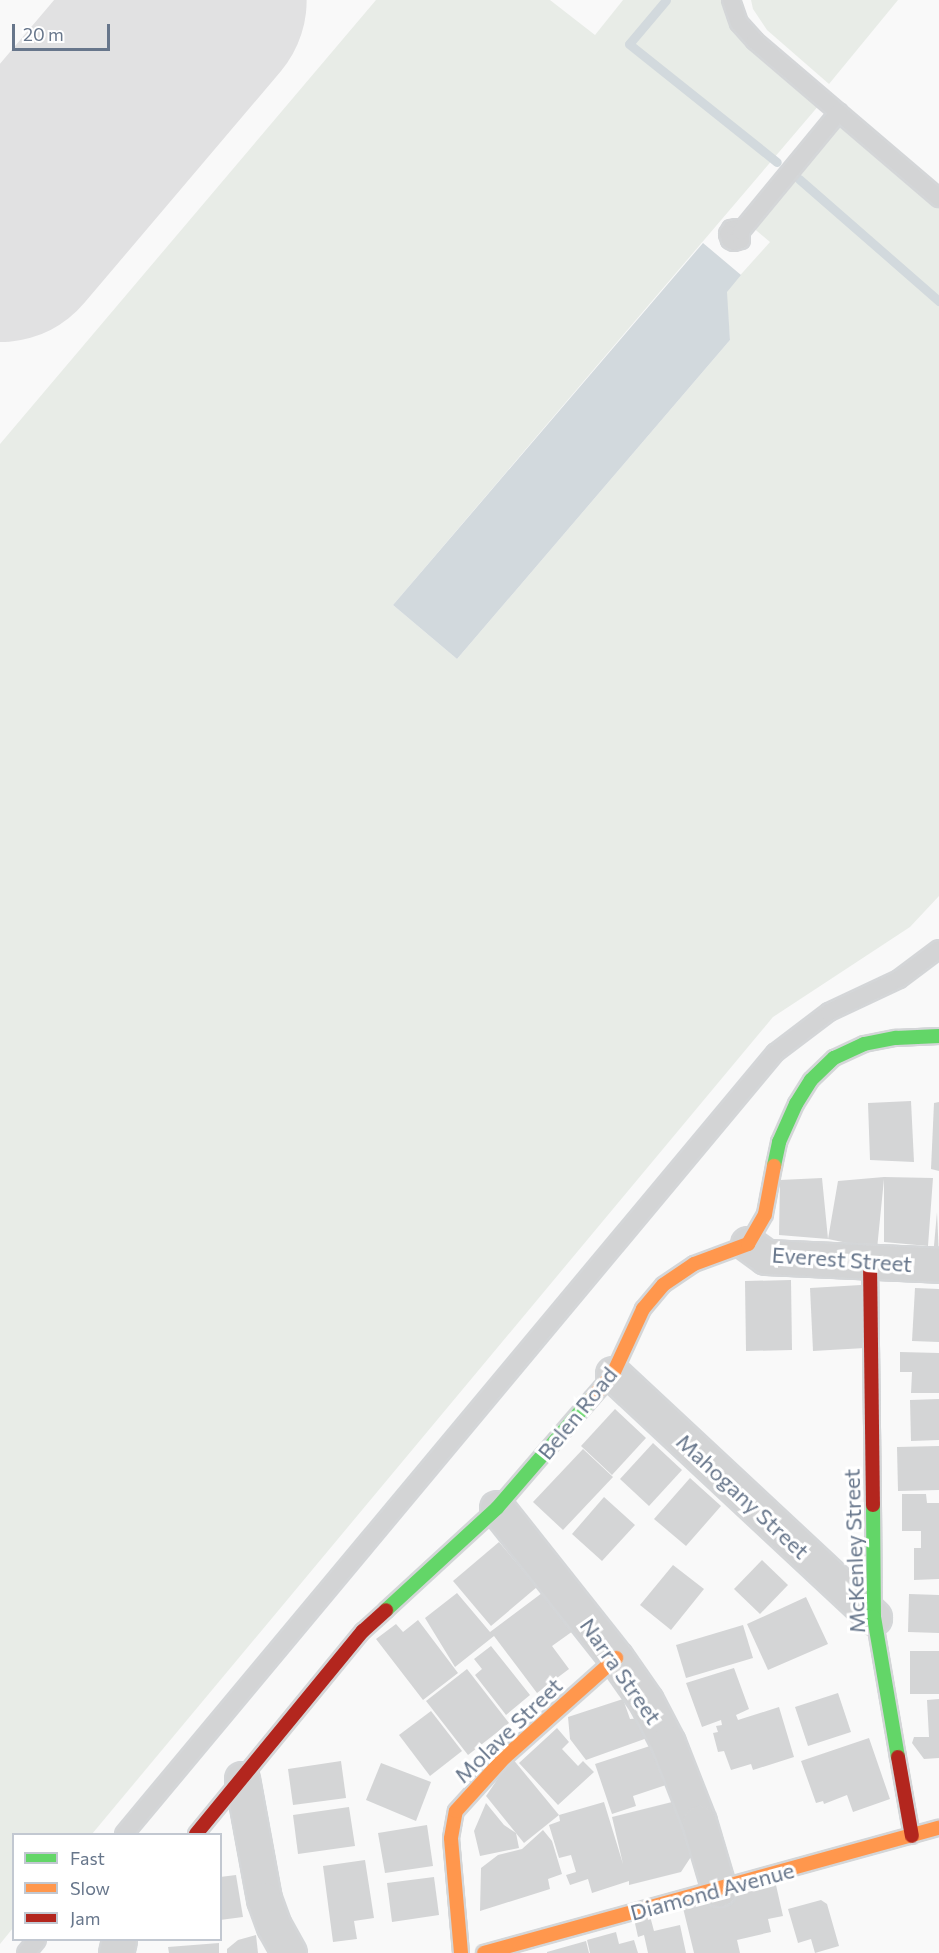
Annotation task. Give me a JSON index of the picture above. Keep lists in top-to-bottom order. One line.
{"streets":{"street":["Everest Street","Belen Road","Mahogany Street","McKenley Street","Narra Street","Molave Street","Diamond Avenue"]},"crossings":[["Everest Street","Belen Road"],["Everest Street","McKenley Street"],["Belen Road","Mahogany Street"],["Belen Road","Narra Street"],["Mahogany Street","McKenley Street"],["McKenley Street","Diamond Avenue"],["Narra Street","Molave Street"],["Narra Street","Diamond Avenue"]],"legend":["Fast","Slow","Jam"],"scale_bar":"20 m"}
